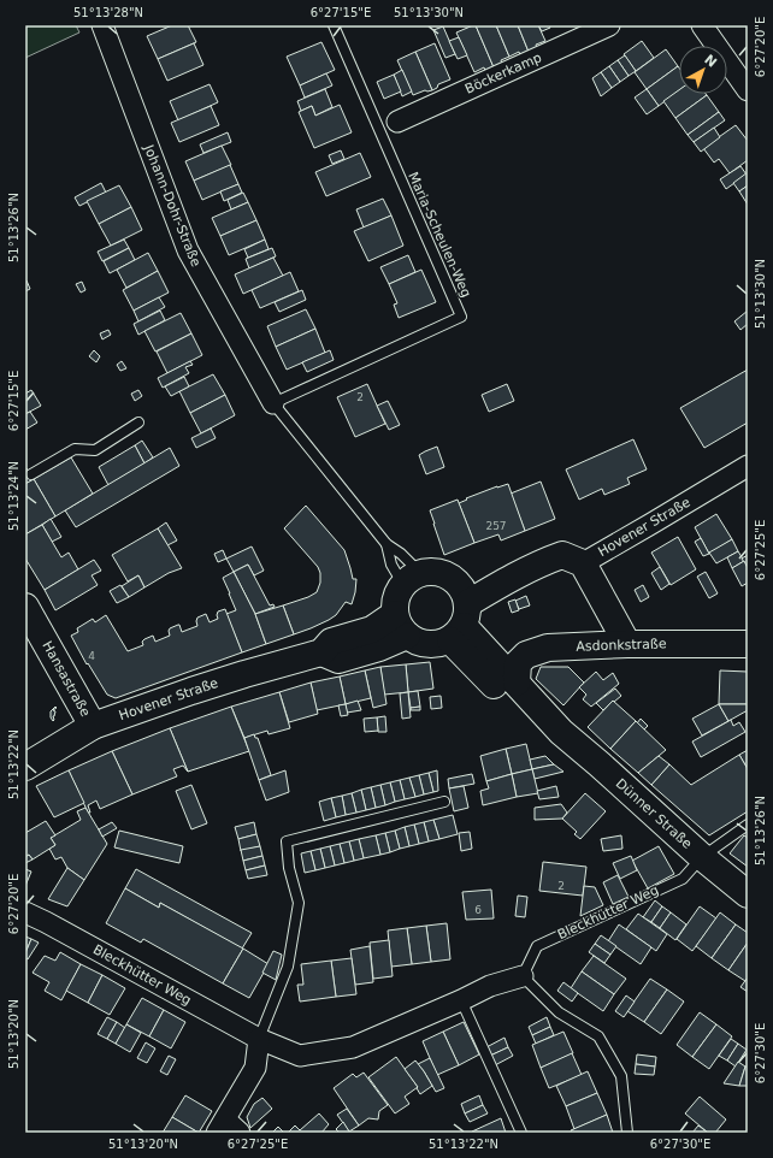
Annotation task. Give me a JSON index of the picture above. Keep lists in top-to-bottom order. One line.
{"streets":{"street":["Böckerkamp","Johann-Dohr-Straße","Hovener Straße","Asdonkstraße","Hansastraße","Dünner Straße","Bleckhütter Weg"],"lane":["Maria-Scheulen-Weg"]},"crossings":[["Johann-Dohr-Straße","Maria-Scheulen-Weg"],["Hovener Straße","Hansastraße"],["Hovener Straße","Dünner Straße"],["Asdonkstraße","Dünner Straße"],["Dünner Straße","Bleckhütter Weg"]],"house_numbers":["2","257","4","2","6"],"north":"top right","coordinates":["51°13'28\"N","6°27'15\"E","51°13'30\"N","6°27'20\"E","51°13'26\"N","51°13'24\"N","6°27'25\"E","51°13'22\"N","51°13'20\"N","6°27'30\"E"]}
